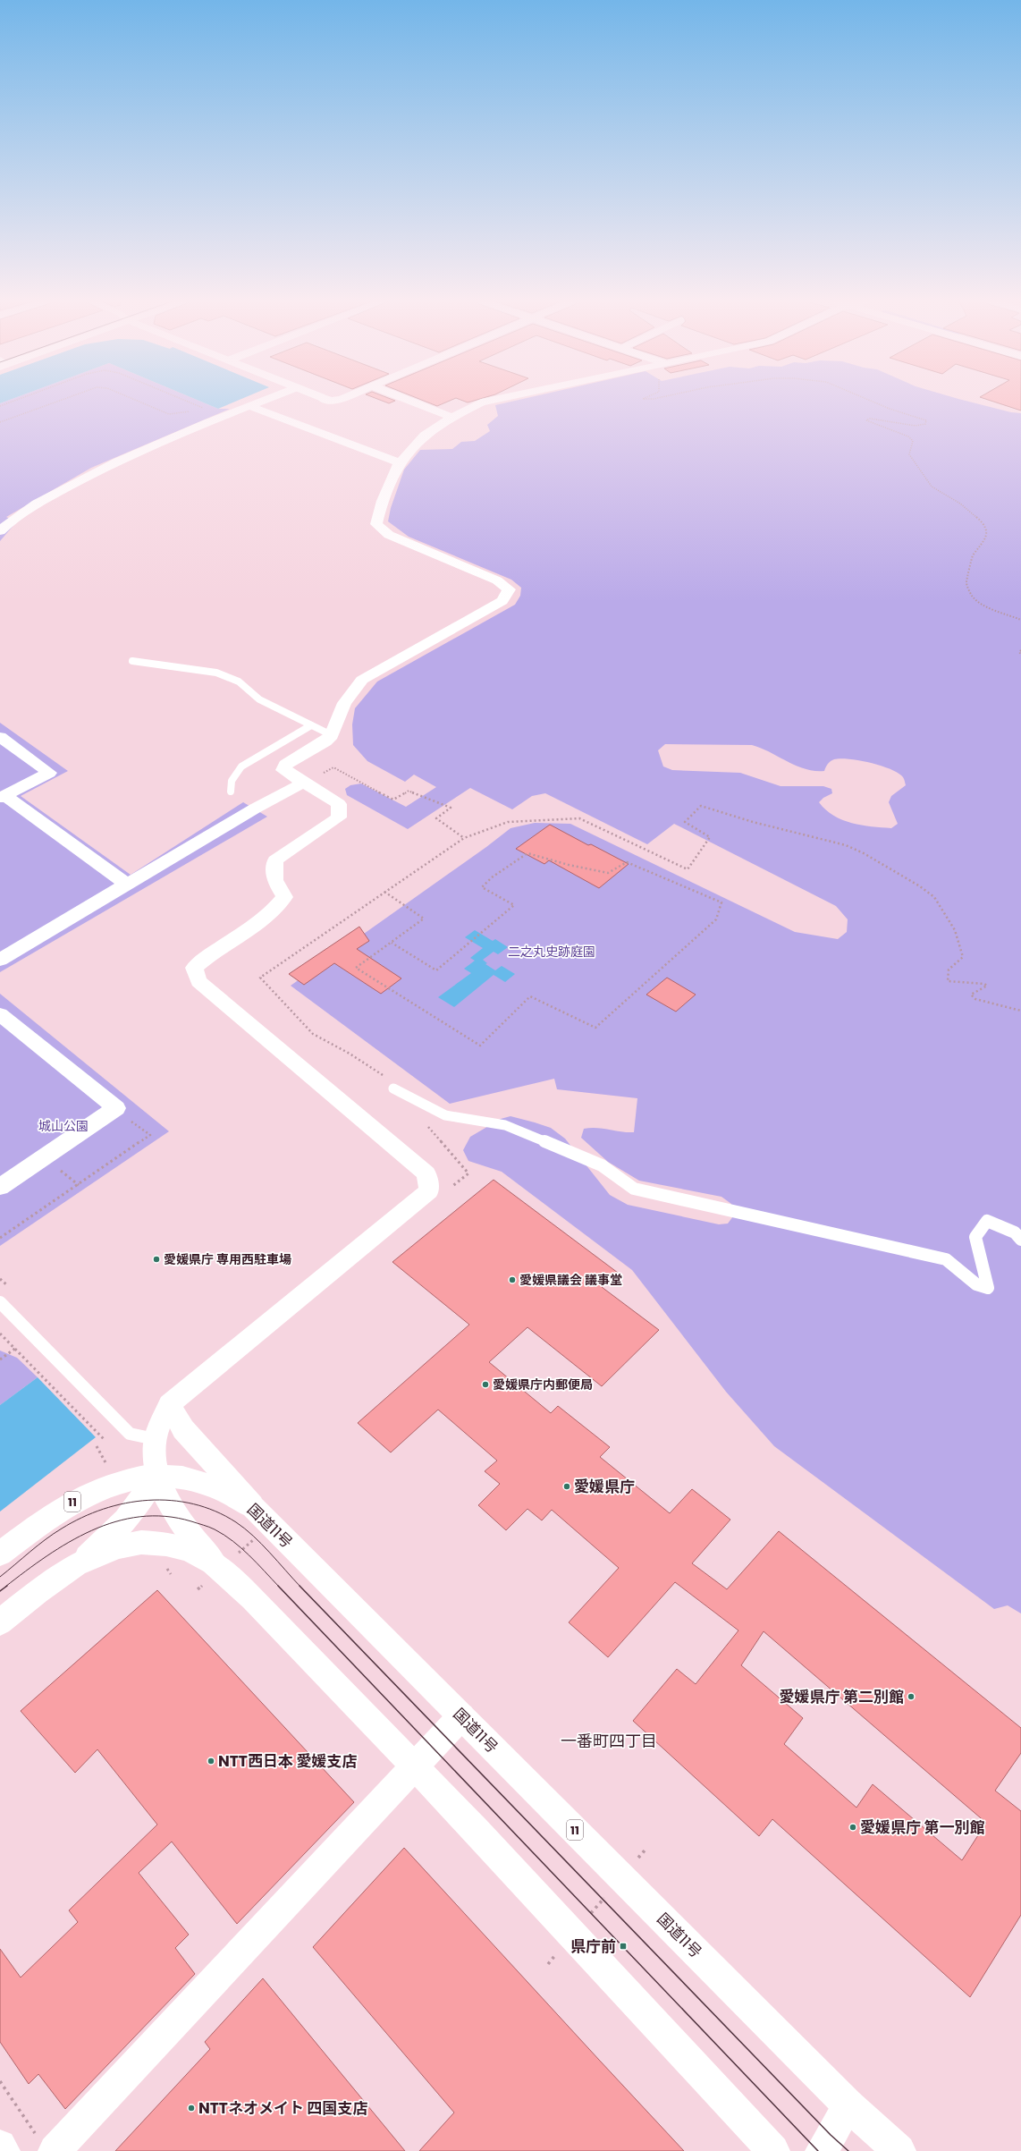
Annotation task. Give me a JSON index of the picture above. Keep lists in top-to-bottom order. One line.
{"streets":{"main road":["11","国道11号"]},"districts":["一番町四丁目"],"parks":["二之丸史跡庭園","城山公園"],"places":{"other":["愛媛県庁 専用西駐車場","愛媛県議会 議事堂","愛媛県庁内郵便局","愛媛県庁","愛媛県庁 第二別館","NTT西日本 愛媛支店","愛媛県庁 第一別館","NTTネオメイト 四国支店"],"transit":["県庁前"]}}
